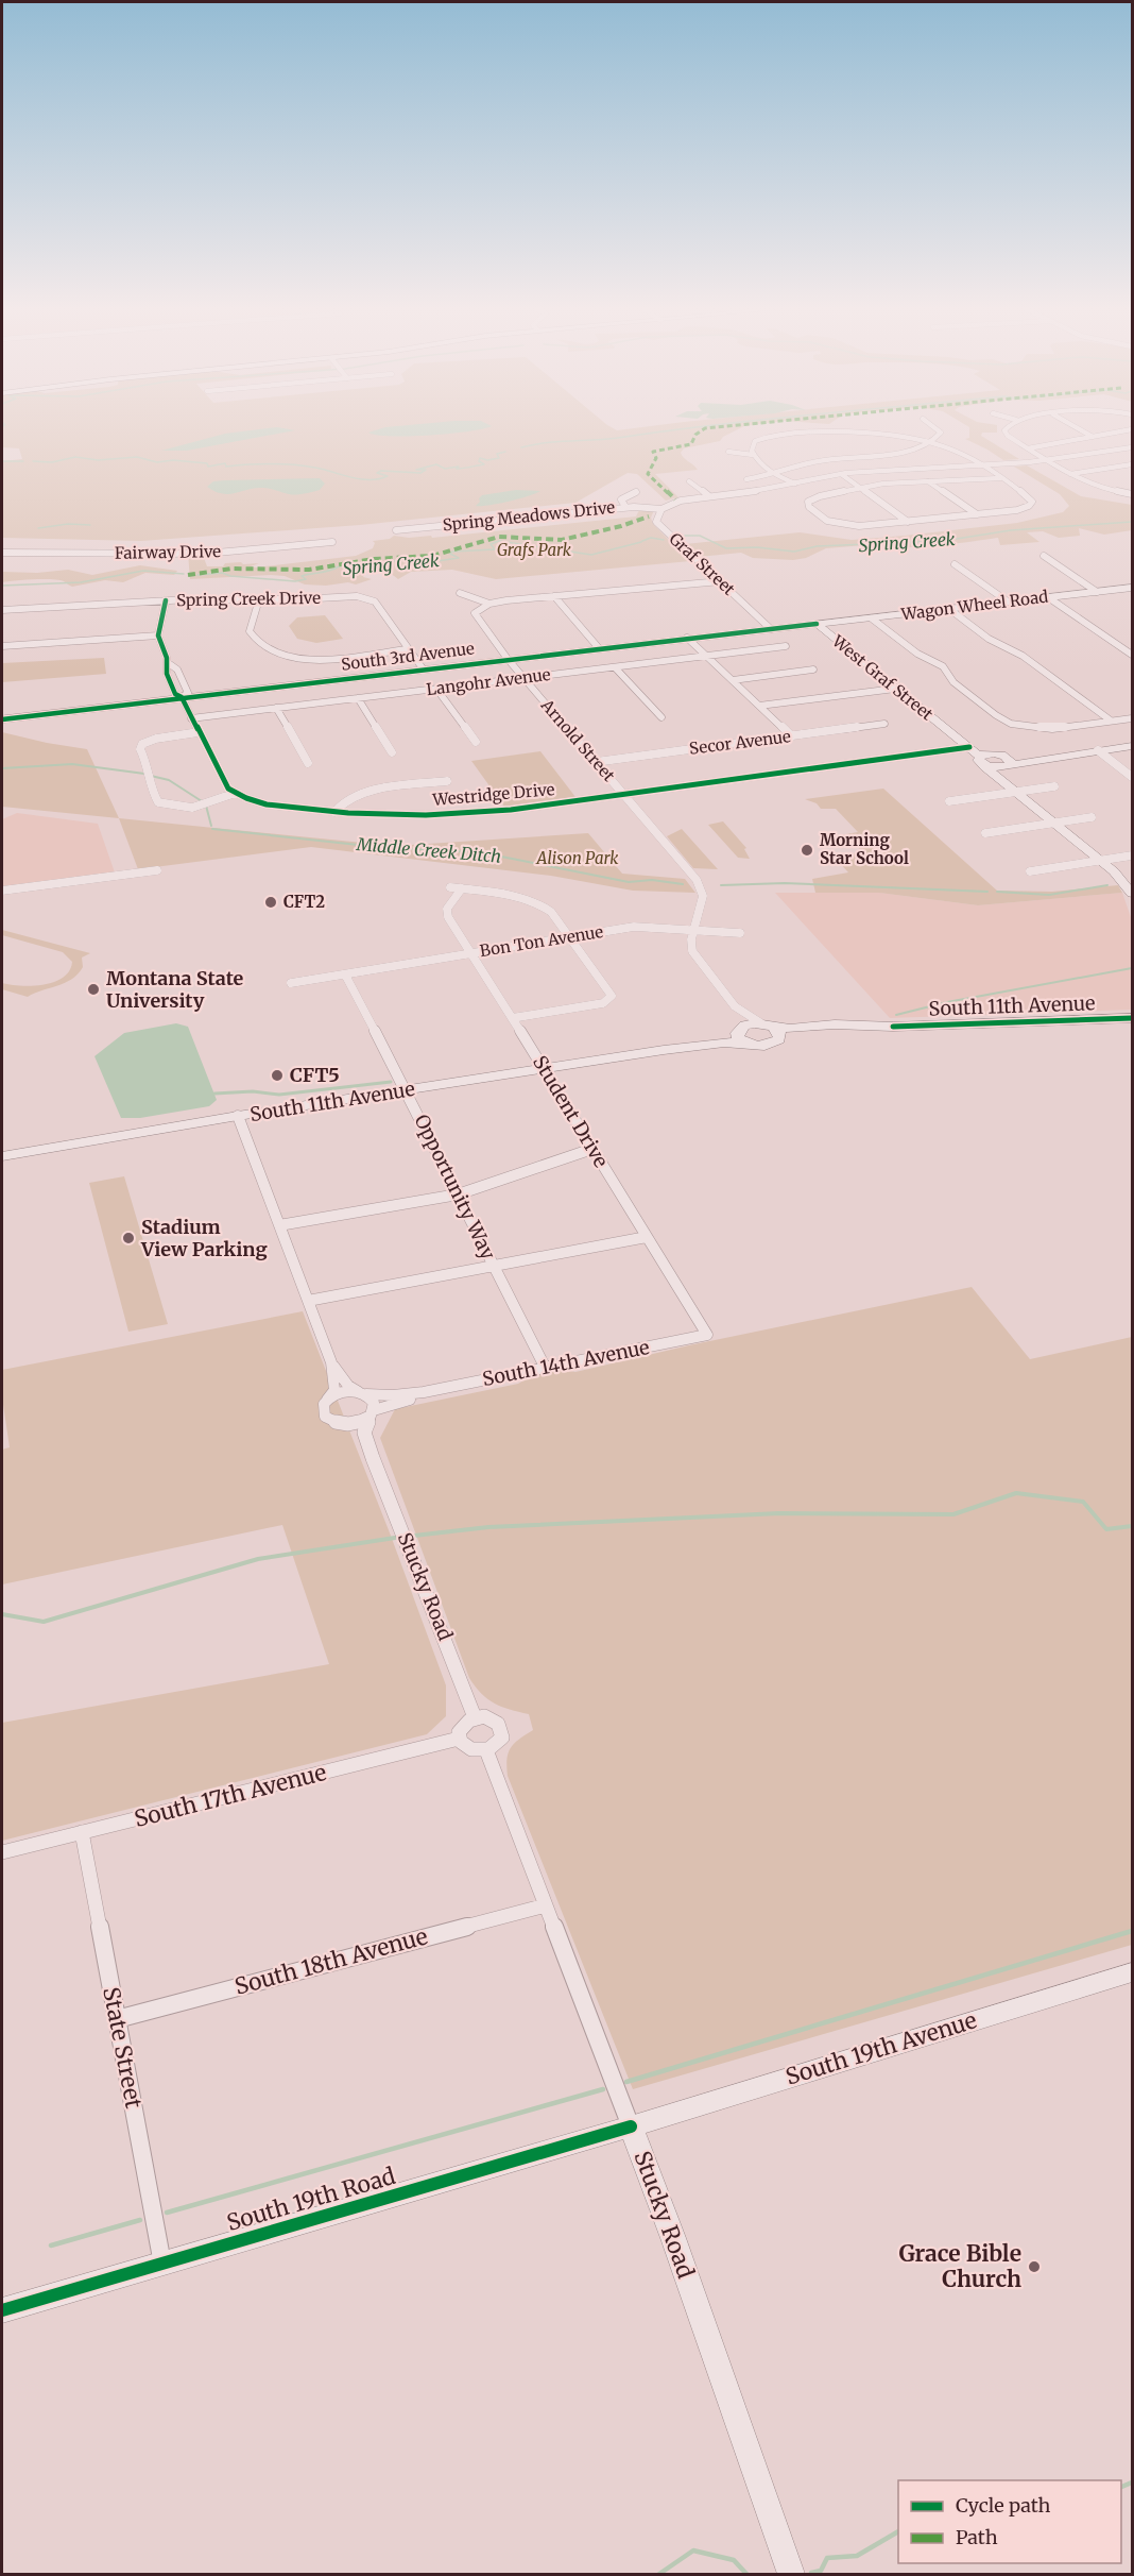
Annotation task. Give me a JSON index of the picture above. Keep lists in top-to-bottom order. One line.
{"streets":{"street":["Spring Meadows Drive","Fairway Drive","Graf Street","Spring Creek Drive","Wagon Wheel Road","South 3rd Avenue","West Graf Street","Langohr Avenue","Arnold Street","Secor Avenue","Westridge Drive","Bon Ton Avenue","South 11th Avenue","Student Drive","Opportunity Way","South 14th Avenue","Stucky Road","South 17th Avenue","South 18th Avenue","State Street","South 19th Avenue","South 19th Road"]},"crossings":[["Spring Meadows Drive","Graf Street"],["Graf Street","South 3rd Avenue"],["Spring Creek Drive","South 3rd Avenue"],["Wagon Wheel Road","South 3rd Avenue"],["Wagon Wheel Road","West Graf Street"],["South 3rd Avenue","West Graf Street"],["South 3rd Avenue","Arnold Street"],["West Graf Street","Westridge Drive"],["Langohr Avenue","Arnold Street"],["Arnold Street","Secor Avenue"],["Arnold Street","Westridge Drive"],["Arnold Street","Bon Ton Avenue"],["Arnold Street","South 11th Avenue"],["Bon Ton Avenue","Student Drive"],["Bon Ton Avenue","Opportunity Way"],["South 11th Avenue","Student Drive"],["South 11th Avenue","Opportunity Way"],["Student Drive","South 14th Avenue"],["Opportunity Way","South 14th Avenue"],["South 14th Avenue","Stucky Road"],["Stucky Road","South 17th Avenue"],["Stucky Road","South 18th Avenue"],["Stucky Road","South 19th Avenue"],["Stucky Road","South 19th Road"],["South 17th Avenue","State Street"],["South 18th Avenue","State Street"],["State Street","South 19th Road"],["South 19th Avenue","South 19th Road"]],"water":["Spring Creek","Middle Creek Ditch"],"parks":["Grafs Park","Alison Park"],"places":["Morning Star School","CFT2","Montana State University","CFT5","Stadium View Parking","Grace Bible Church"],"legend":["Cycle path","Path"]}
